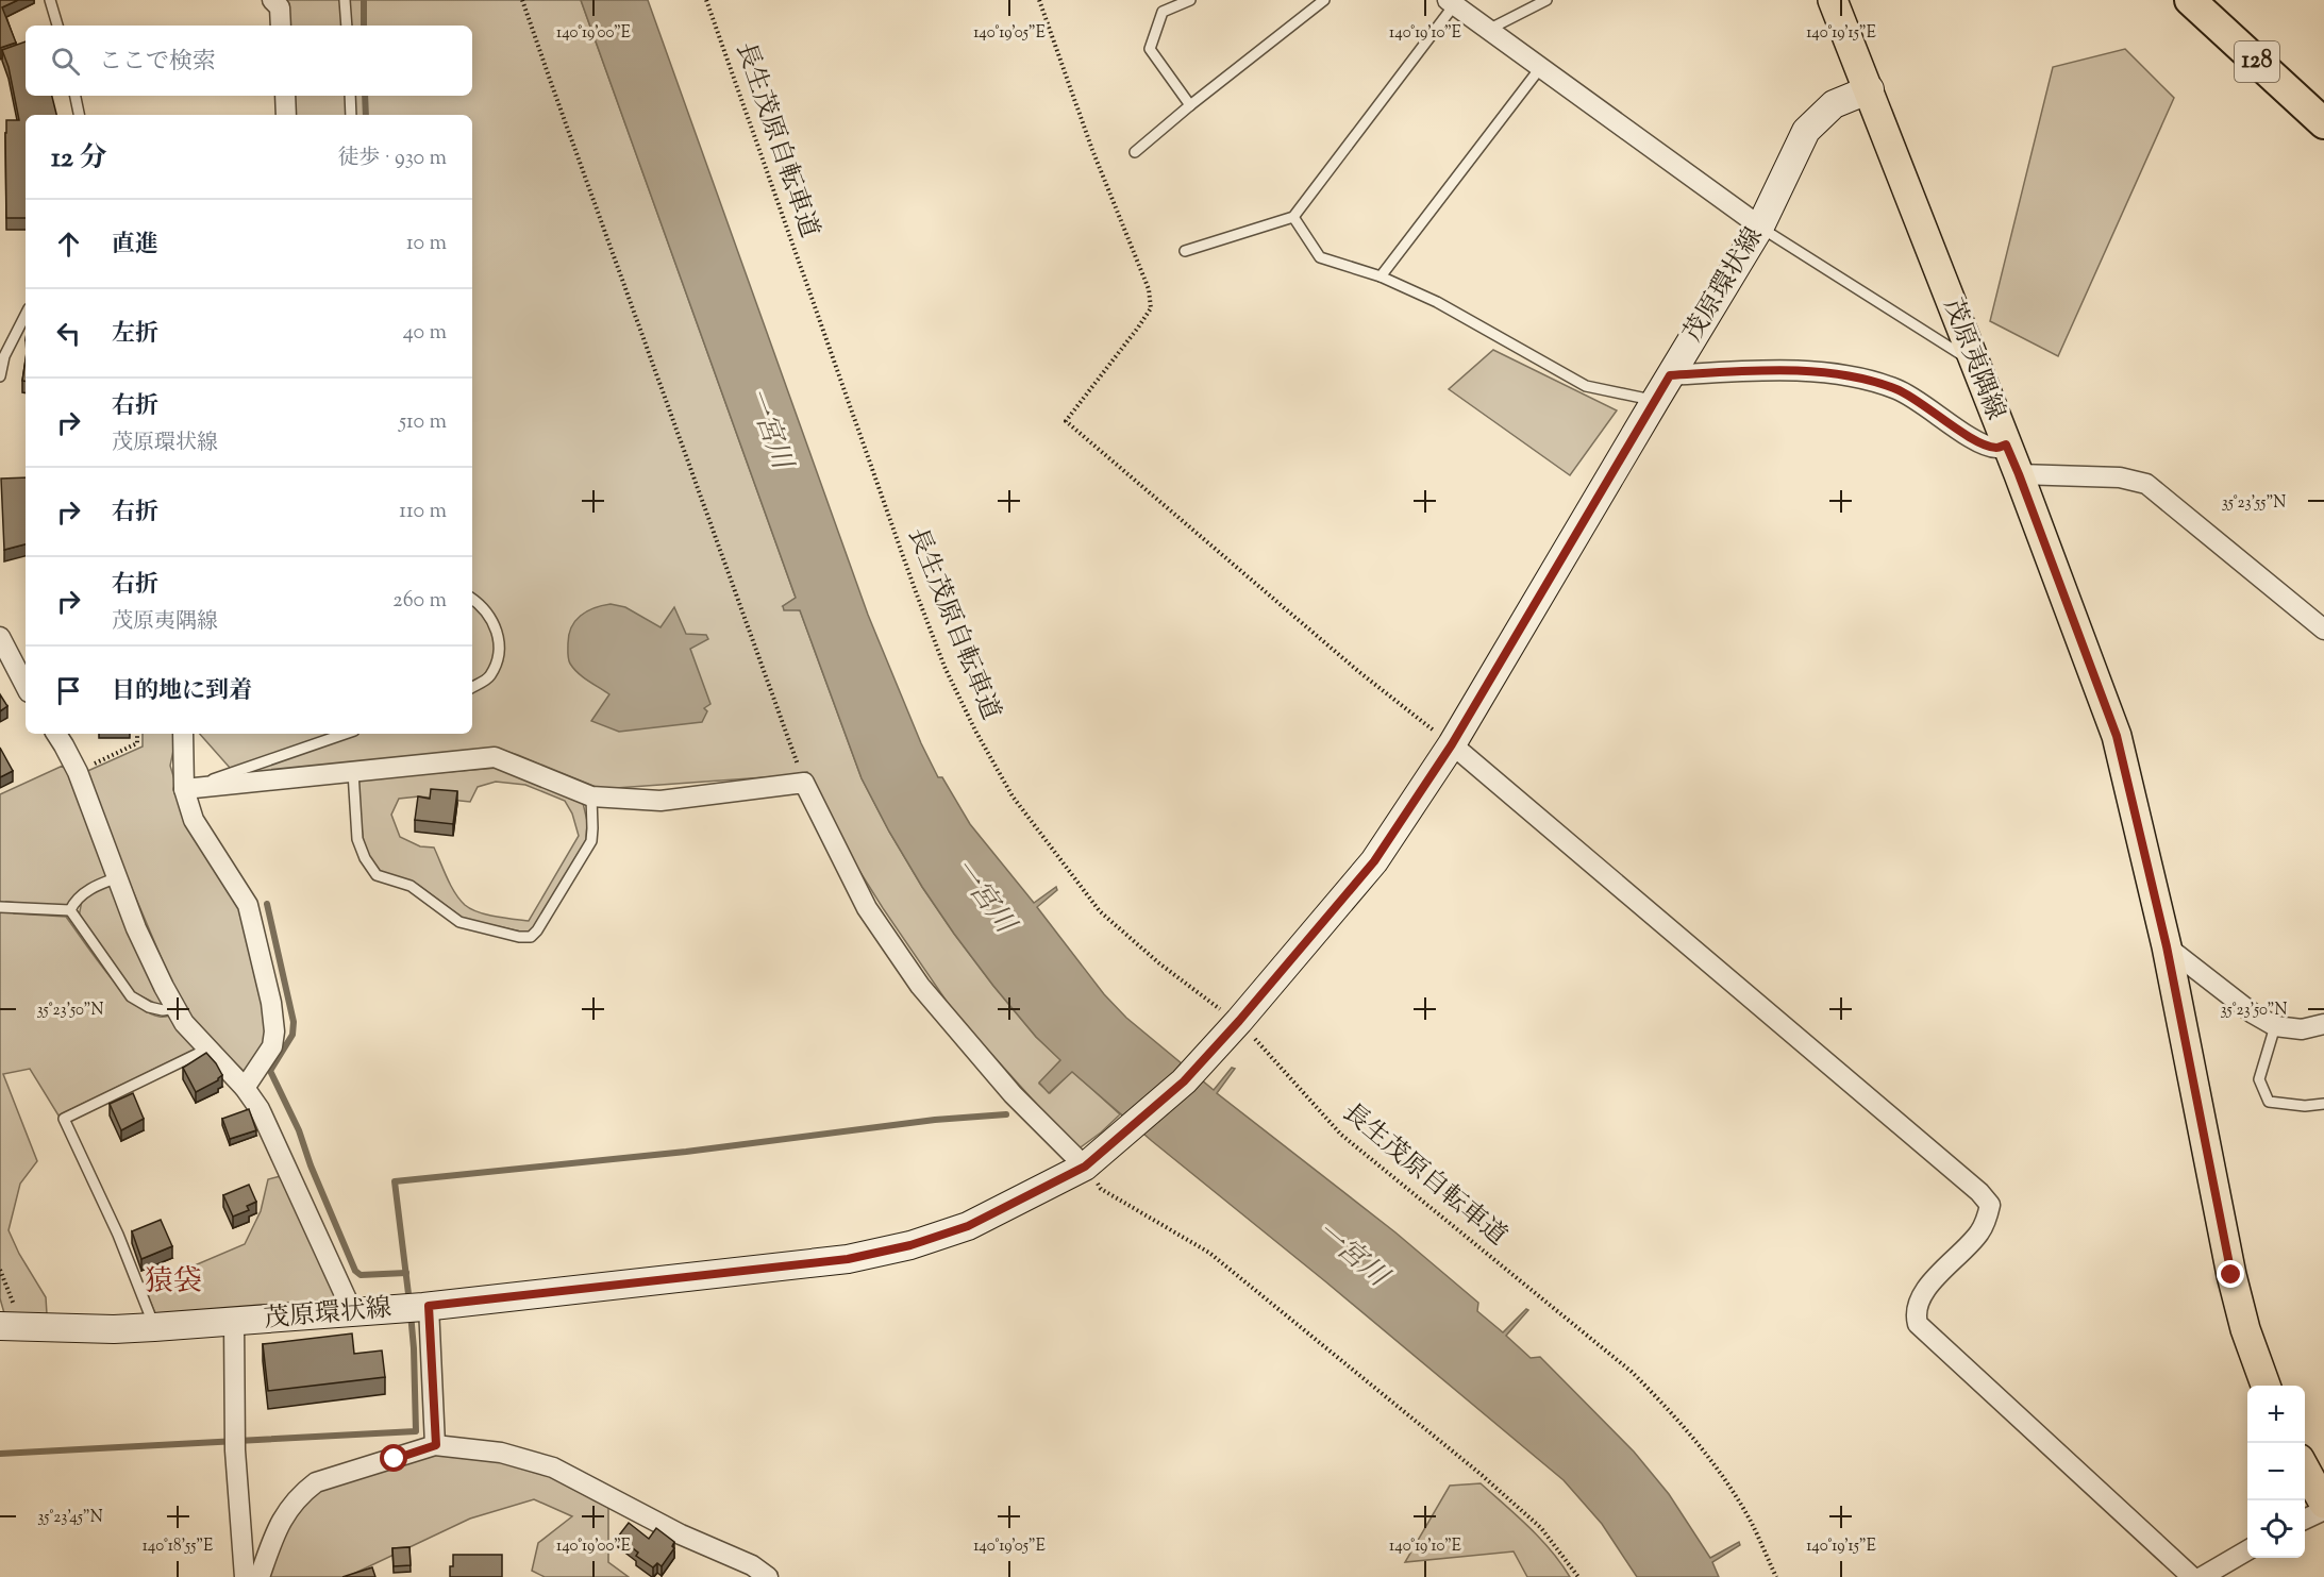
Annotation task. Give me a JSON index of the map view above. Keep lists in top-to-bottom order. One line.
{"streets":{"highway":["128"],"main road":["茂原環状線","茂原夷隅線"],"path":["長生茂原自転車道"]},"crossings":[["長生茂原自転車道","茂原環状線"],["茂原環状線","茂原夷隅線"]],"districts":["猿袋"],"water":["一宮川"],"page":{"search":"ここで検索","heading":["12 分","徒歩 · 930 m"],"list":[["直進","10 m"],["左折","40 m"],["右折","茂原環状線","510 m"],["右折","110 m"],["右折","茂原夷隅線","260 m"],"目的地に到着"],"map_buttons":["+","−"]},"coordinates":["140°19'00\"E","140°19'05\"E","140°19'10\"E","140°19'15\"E","35°23'55\"N","35°23'50\"N","35°23'45\"N","140°18'55\"E"]}
